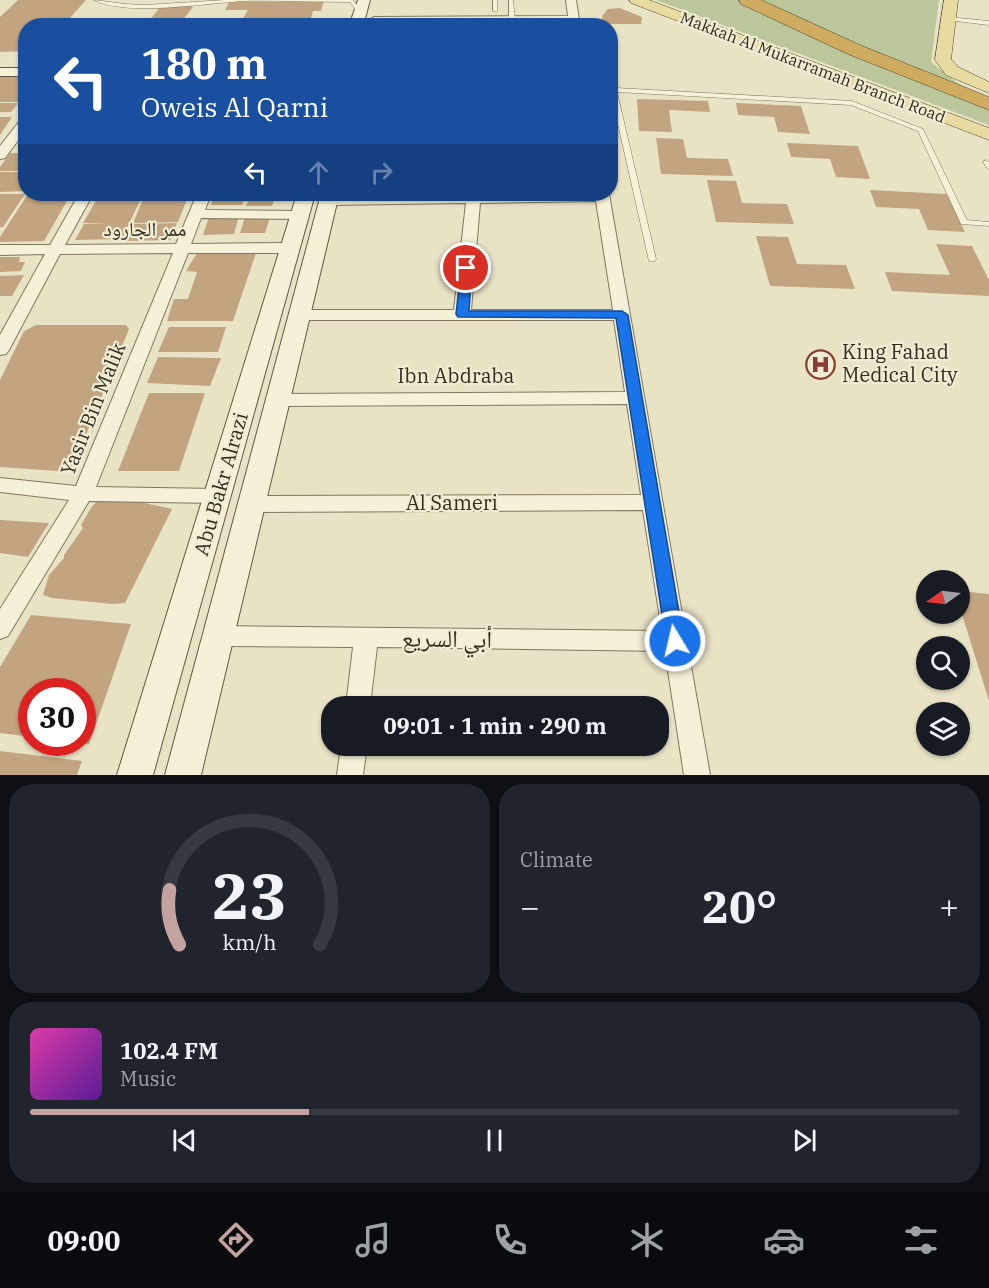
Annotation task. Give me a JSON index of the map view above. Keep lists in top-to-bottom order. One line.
{"streets":{"main road":["Makkah Al Mukarramah Branch Road"],"street":["ممر الجارود","Ibn Abdraba","Yasir Bin Malik","Abu Bakr Alrazi","Al Sameri","أبي السريع"]},"crossings":[["ممر الجارود","Yasir Bin Malik"],["ممر الجارود","Abu Bakr Alrazi"],["Ibn Abdraba","Abu Bakr Alrazi"],["Abu Bakr Alrazi","Al Sameri"],["Abu Bakr Alrazi","أبي السريع"]],"places":{"hospital":["King Fahad Medical City"]},"north":"left","page":{"turn":["180 m","Oweis Al Qarni"],"limit":"30","trip":"09:01 · 1 min · 290 m","tile":"Climate","heat":["−","20°","+"],"song":["102.4 FM","Music"],"tabs":"09:00","gauge":["23","km/h"]}}
